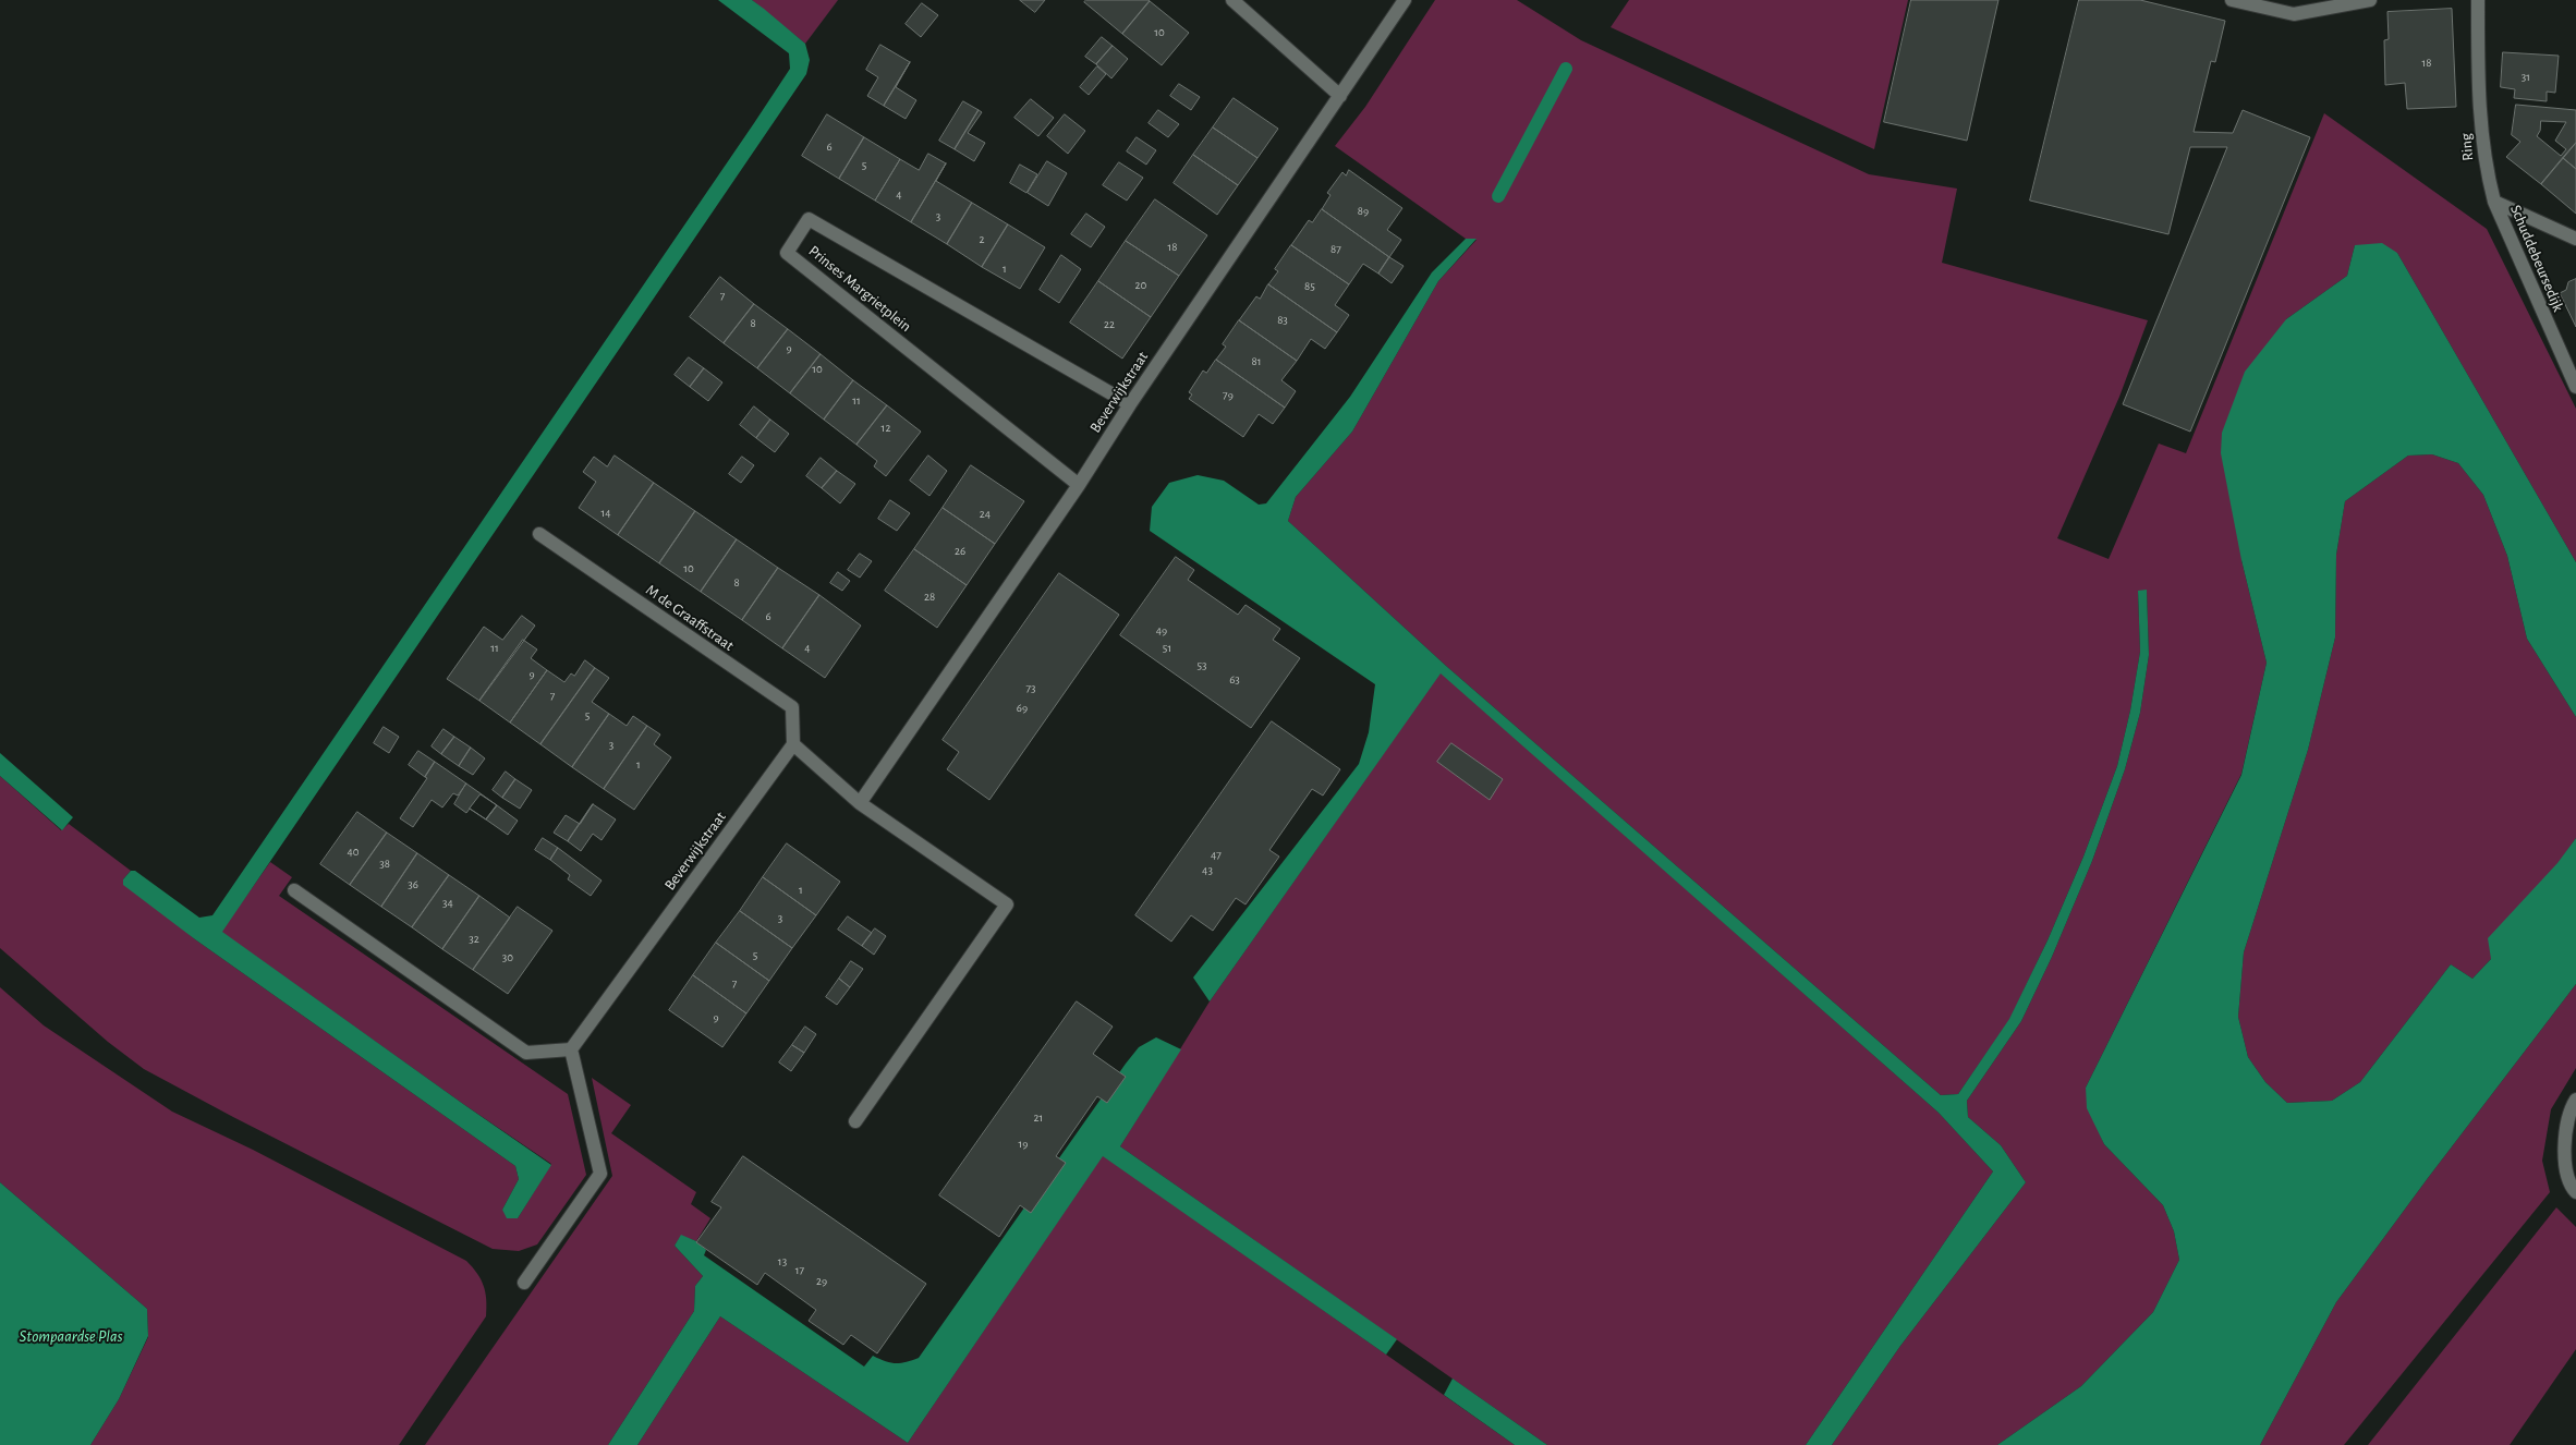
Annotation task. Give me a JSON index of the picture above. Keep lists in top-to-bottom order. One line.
{"streets":{"street":["Ring","Schuddebeursedijk","Prinses Margrietplein","Beverwijkstraat","M de Graaffstraat"]},"crossings":[["Ring","Schuddebeursedijk"],["Prinses Margrietplein","Beverwijkstraat"],["Beverwijkstraat","M de Graaffstraat"]],"water":["Stompaardse Plas"],"house_numbers":["10","18","31","6","5","4","89","3","2","18","87","1","20","85","7","83","8","22","9","81","10","79","11","12","14","24","26","10","8","28","6","49","11","4","51","53","9","63","73","7","69","5","3","1","40","47","38","43","36","1","34","3","32","5","30","7","9","21","19","13","17","29"]}
